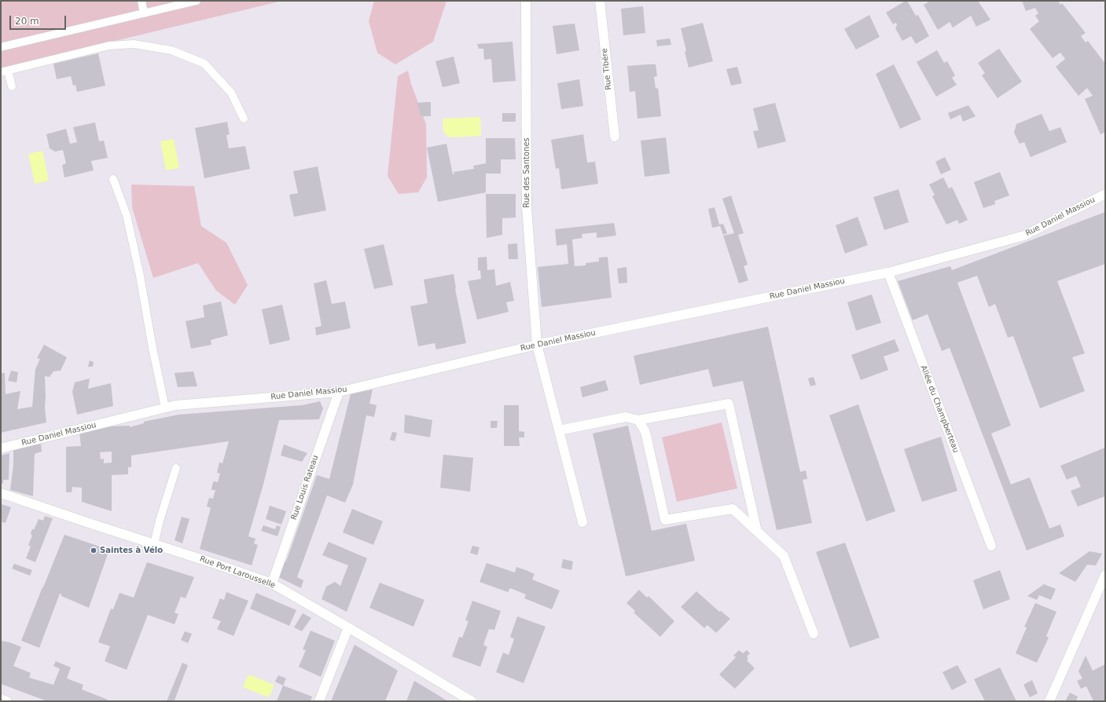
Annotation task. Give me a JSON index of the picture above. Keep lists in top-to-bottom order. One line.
{"streets":{"street":["Rue Tibère","Rue des Santones","Rue Daniel Massiou","Allée du Champberteau","Rue Louis Rateau","Rue Port Larousselle"]},"crossings":[["Rue des Santones","Rue Daniel Massiou"],["Rue Daniel Massiou","Allée du Champberteau"],["Rue Daniel Massiou","Rue Louis Rateau"],["Rue Louis Rateau","Rue Port Larousselle"]],"places":["Saintes à Vélo"],"scale_bar":"20 m"}
